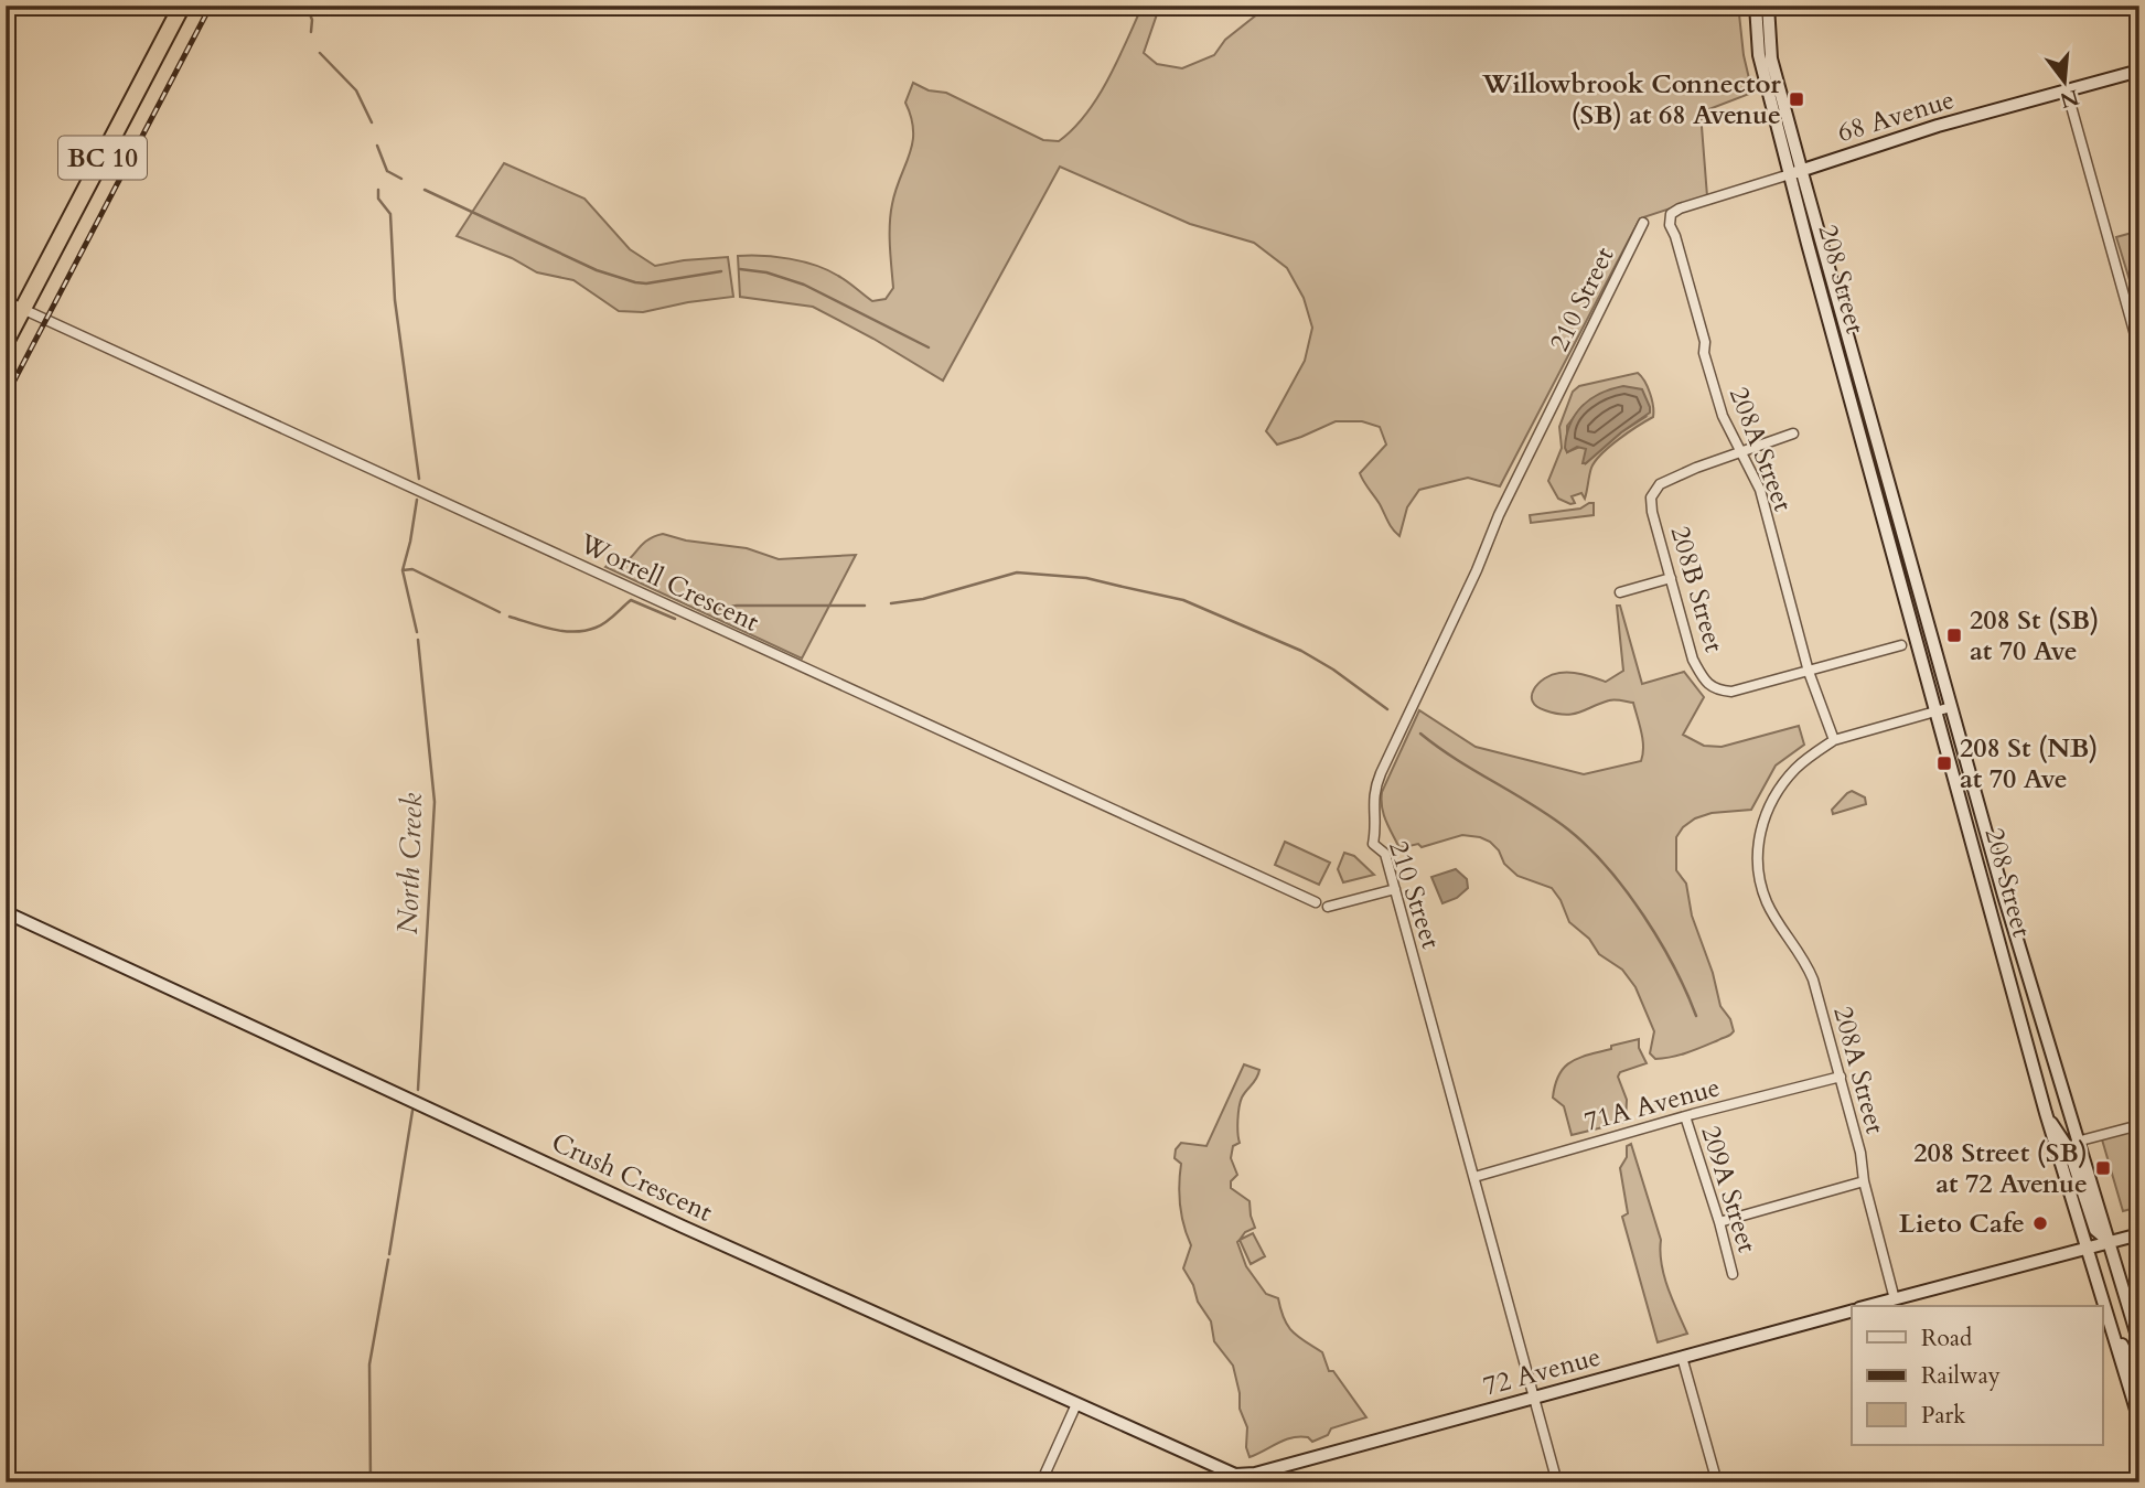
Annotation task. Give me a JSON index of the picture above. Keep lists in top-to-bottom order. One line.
{"streets":{"highway":["BC 10"],"main road":["68 Avenue","208 Street","Crush Crescent","72 Avenue"],"street":["210 Street","208A Street","Worrell Crescent","208B Street","71A Avenue","209A Street"]},"crossings":[["68 Avenue","208 Street"],["68 Avenue","208A Street"],["BC 10","Worrell Crescent"],["208 Street","72 Avenue"],["210 Street","71A Avenue"],["210 Street","72 Avenue"],["208A Street","208B Street"],["208A Street","71A Avenue"],["208A Street","72 Avenue"],["71A Avenue","209A Street"],["Crush Crescent","72 Avenue"]],"water":["North Creek"],"places":{"transit":["Willowbrook Connector (SB) at 68 Avenue","208 St (SB) at 70 Ave","208 St (NB) at 70 Ave","208 Street (SB) at 72 Avenue"],"other":["Lieto Cafe"]},"legend":["Road","Railway","Park"],"north":"bottom"}
